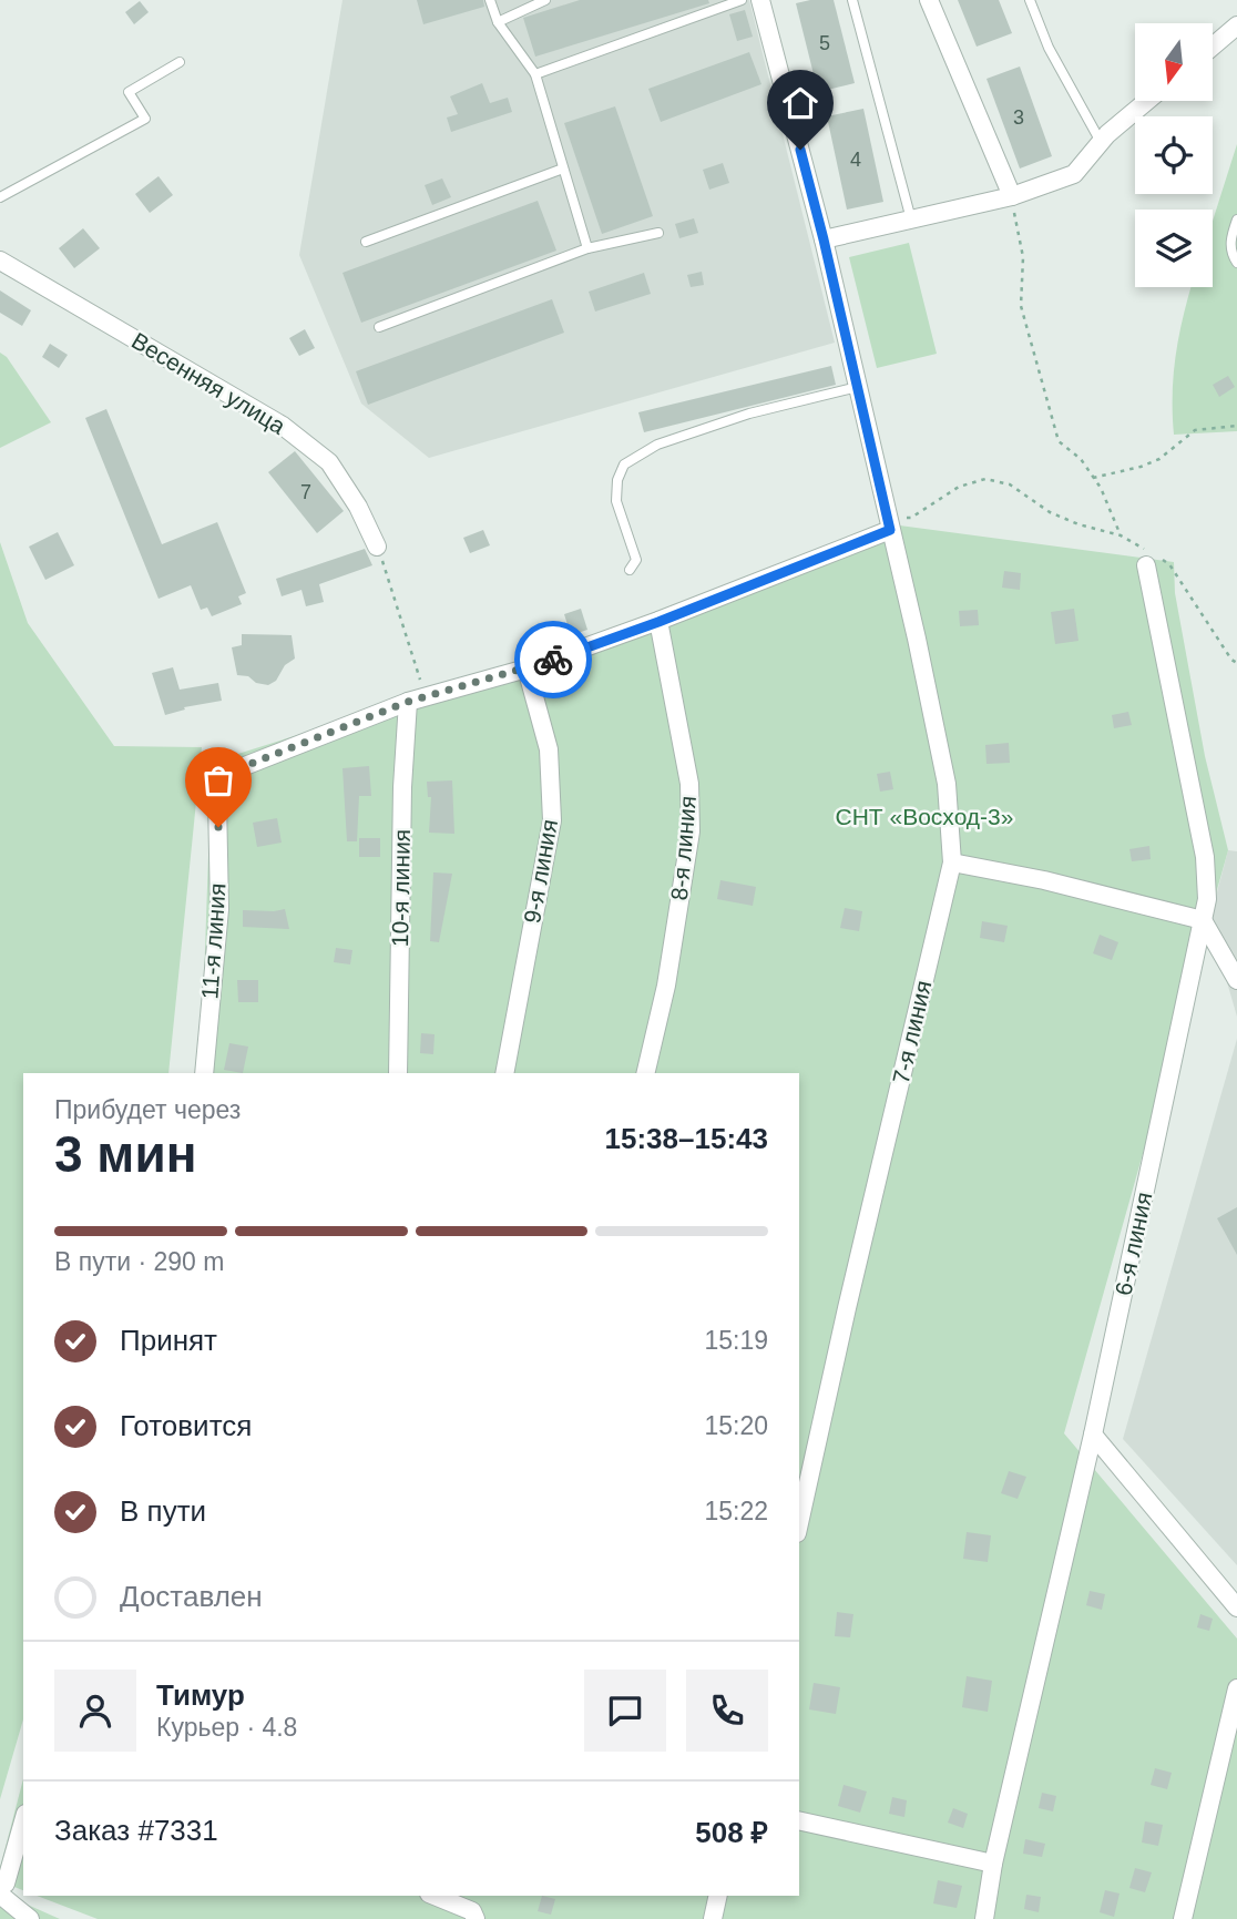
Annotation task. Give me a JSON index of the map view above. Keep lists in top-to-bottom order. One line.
{"streets":{"street":["Весенняя улица","8-я линия","9-я линия","10-я линия","11-я линия","7-я линия","6-я линия"]},"crossings":[["10-я линия","11-я линия"]],"parks":["СНТ «Восход-3»"],"house_numbers":["5","3","4","7"],"north":"bottom","page":{"heading":["3 мин","Прибудет через","15:38–15:43"],"panel":["Тимур","Курьер · 4.8","Заказ #7331","508 ₽"],"bar":"В пути · 290 m","list":[["Принят","15:19"],["Готовится","15:20"],["В пути","15:22"],"Доставлен"]}}
